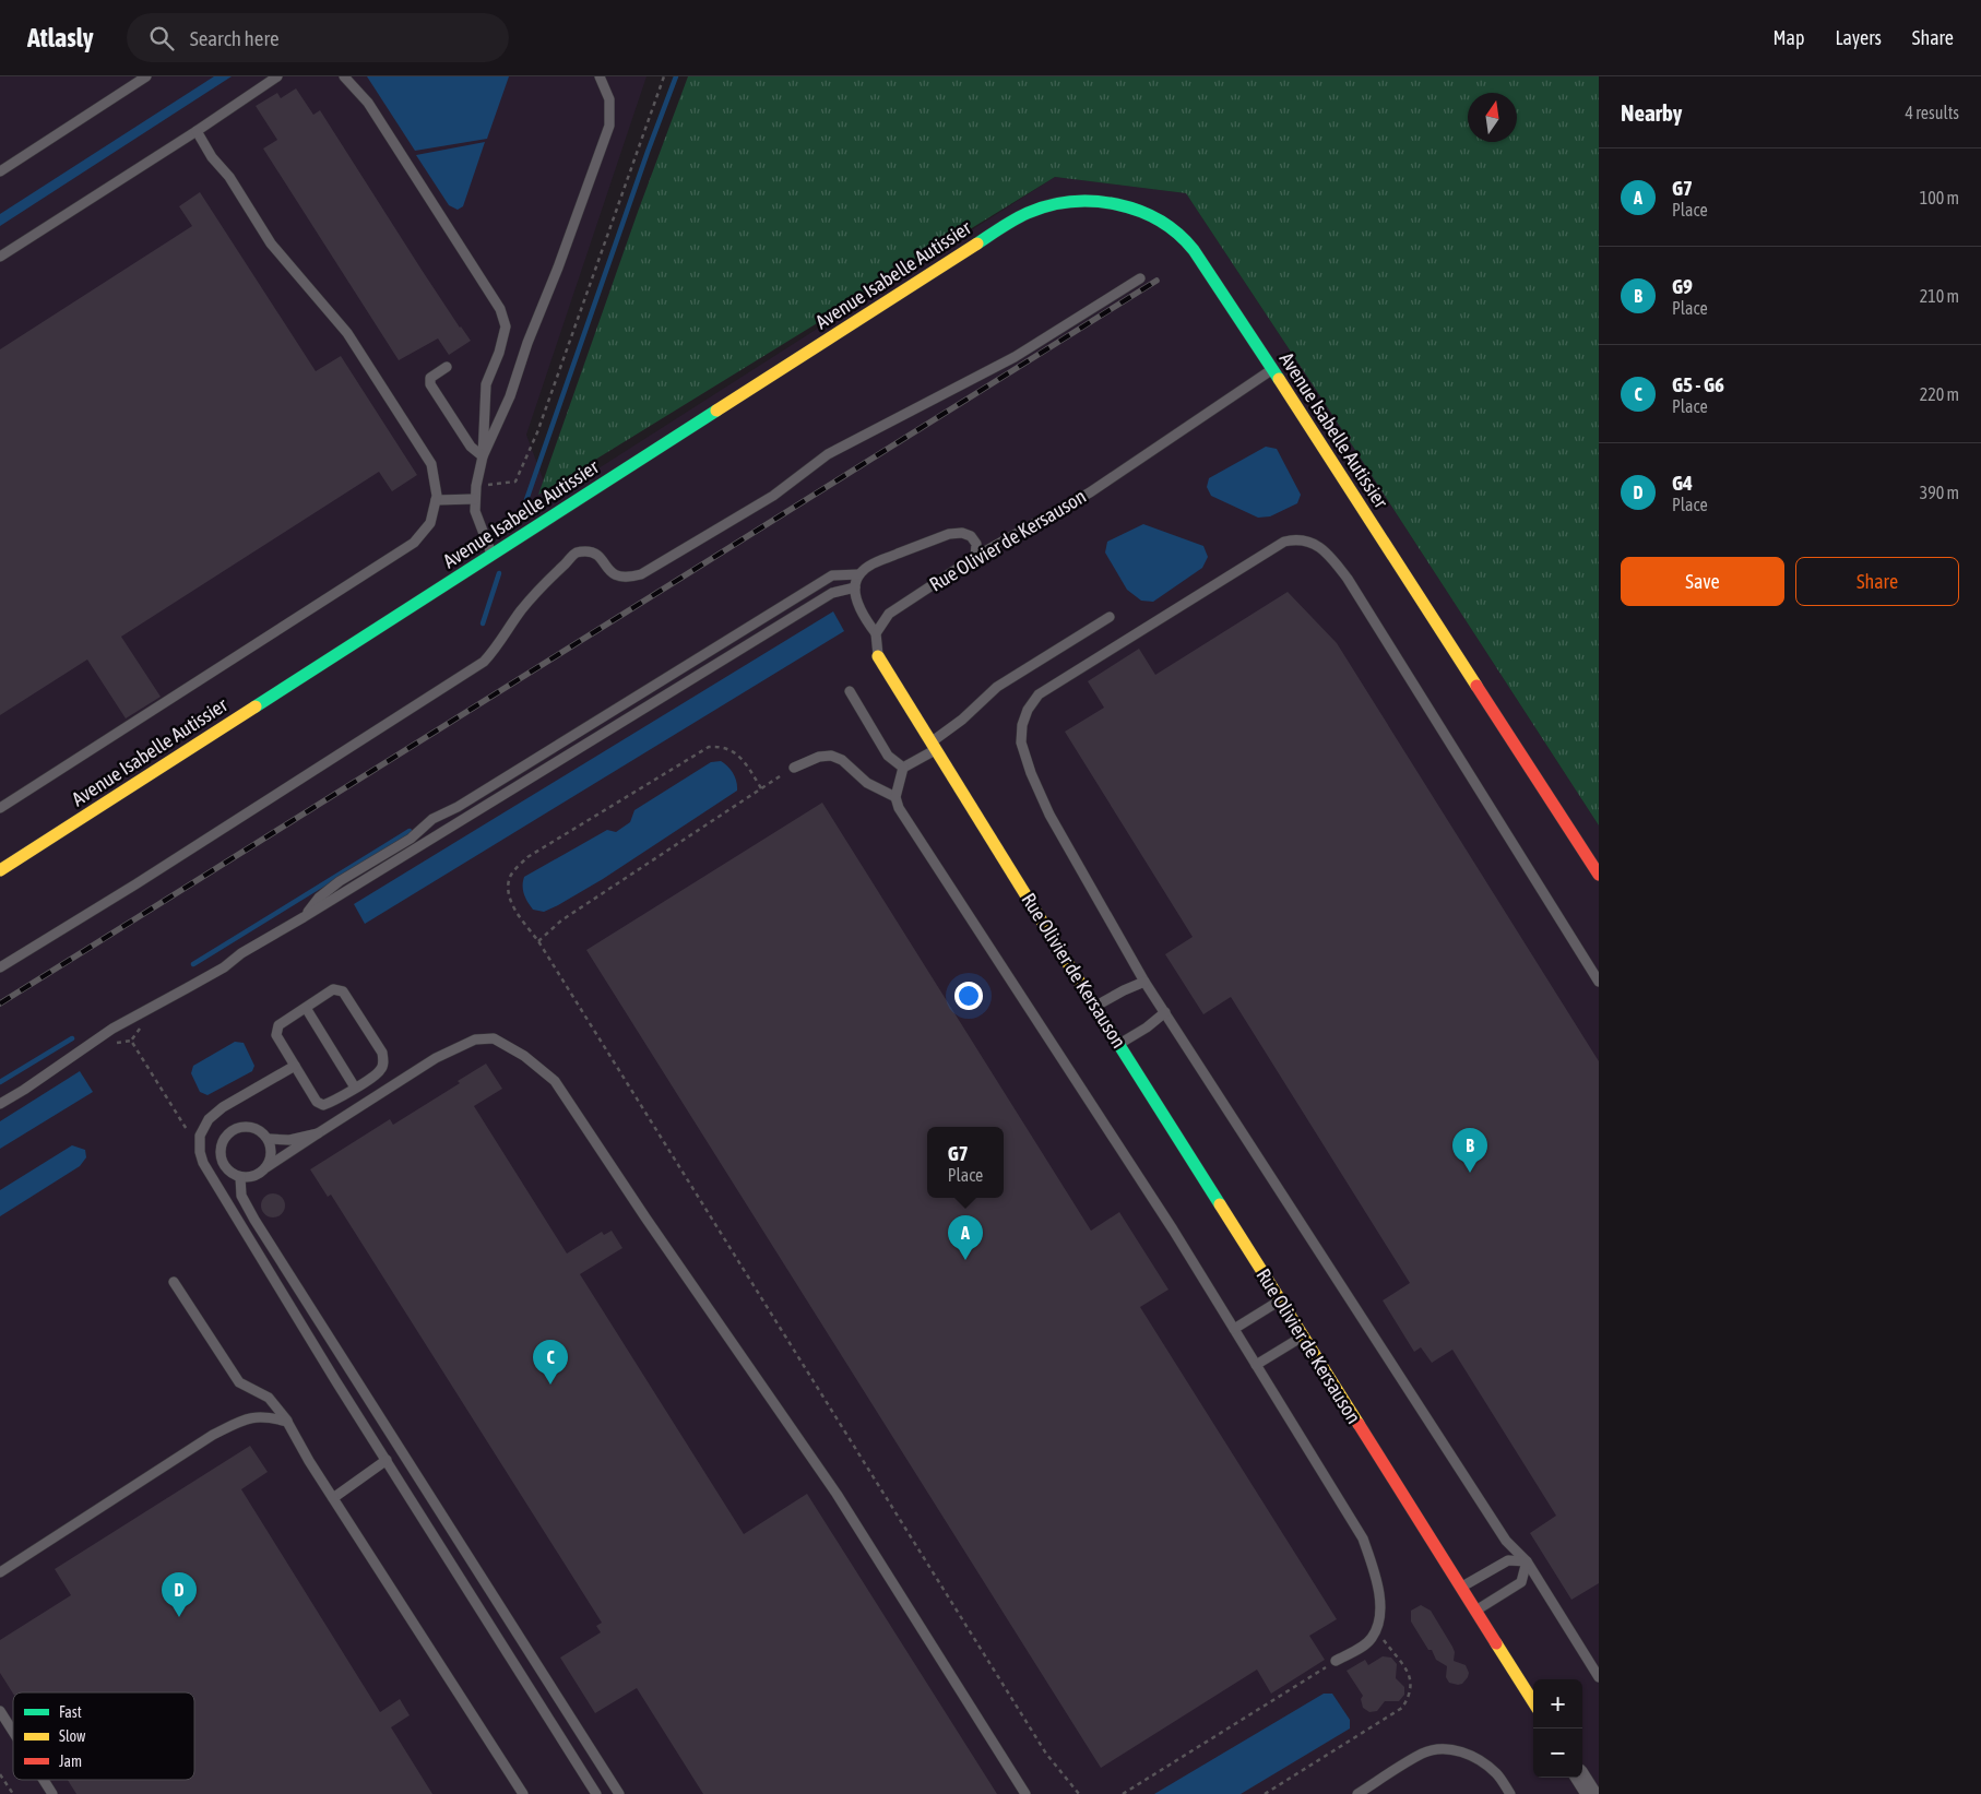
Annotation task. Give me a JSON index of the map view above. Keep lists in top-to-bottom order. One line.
{"streets":{"street":["Avenue Isabelle Autissier","Rue Olivier de Kersauson"]},"crossings":[["Avenue Isabelle Autissier","Rue Olivier de Kersauson"]],"legend":["Fast","Slow","Jam"],"north":"top","page":{"header":"Atlasly","search":"Search here","nav":["Map","Layers","Share"],"heading":["Nearby","4 results"],"list":[{"mark":"A","name":"G7","note":"Place","value":"100 m"},{"mark":"B","name":"G9","note":"Place","value":"210 m"},{"mark":"C","name":"G5 - G6","note":"Place","value":"220 m"},{"mark":"D","name":"G4","note":"Place","value":"390 m"}],"buttons":["Save","Share"],"popup":["G7","Place"],"pins":["B","A","C","D"],"map_buttons":["+","−"]}}
